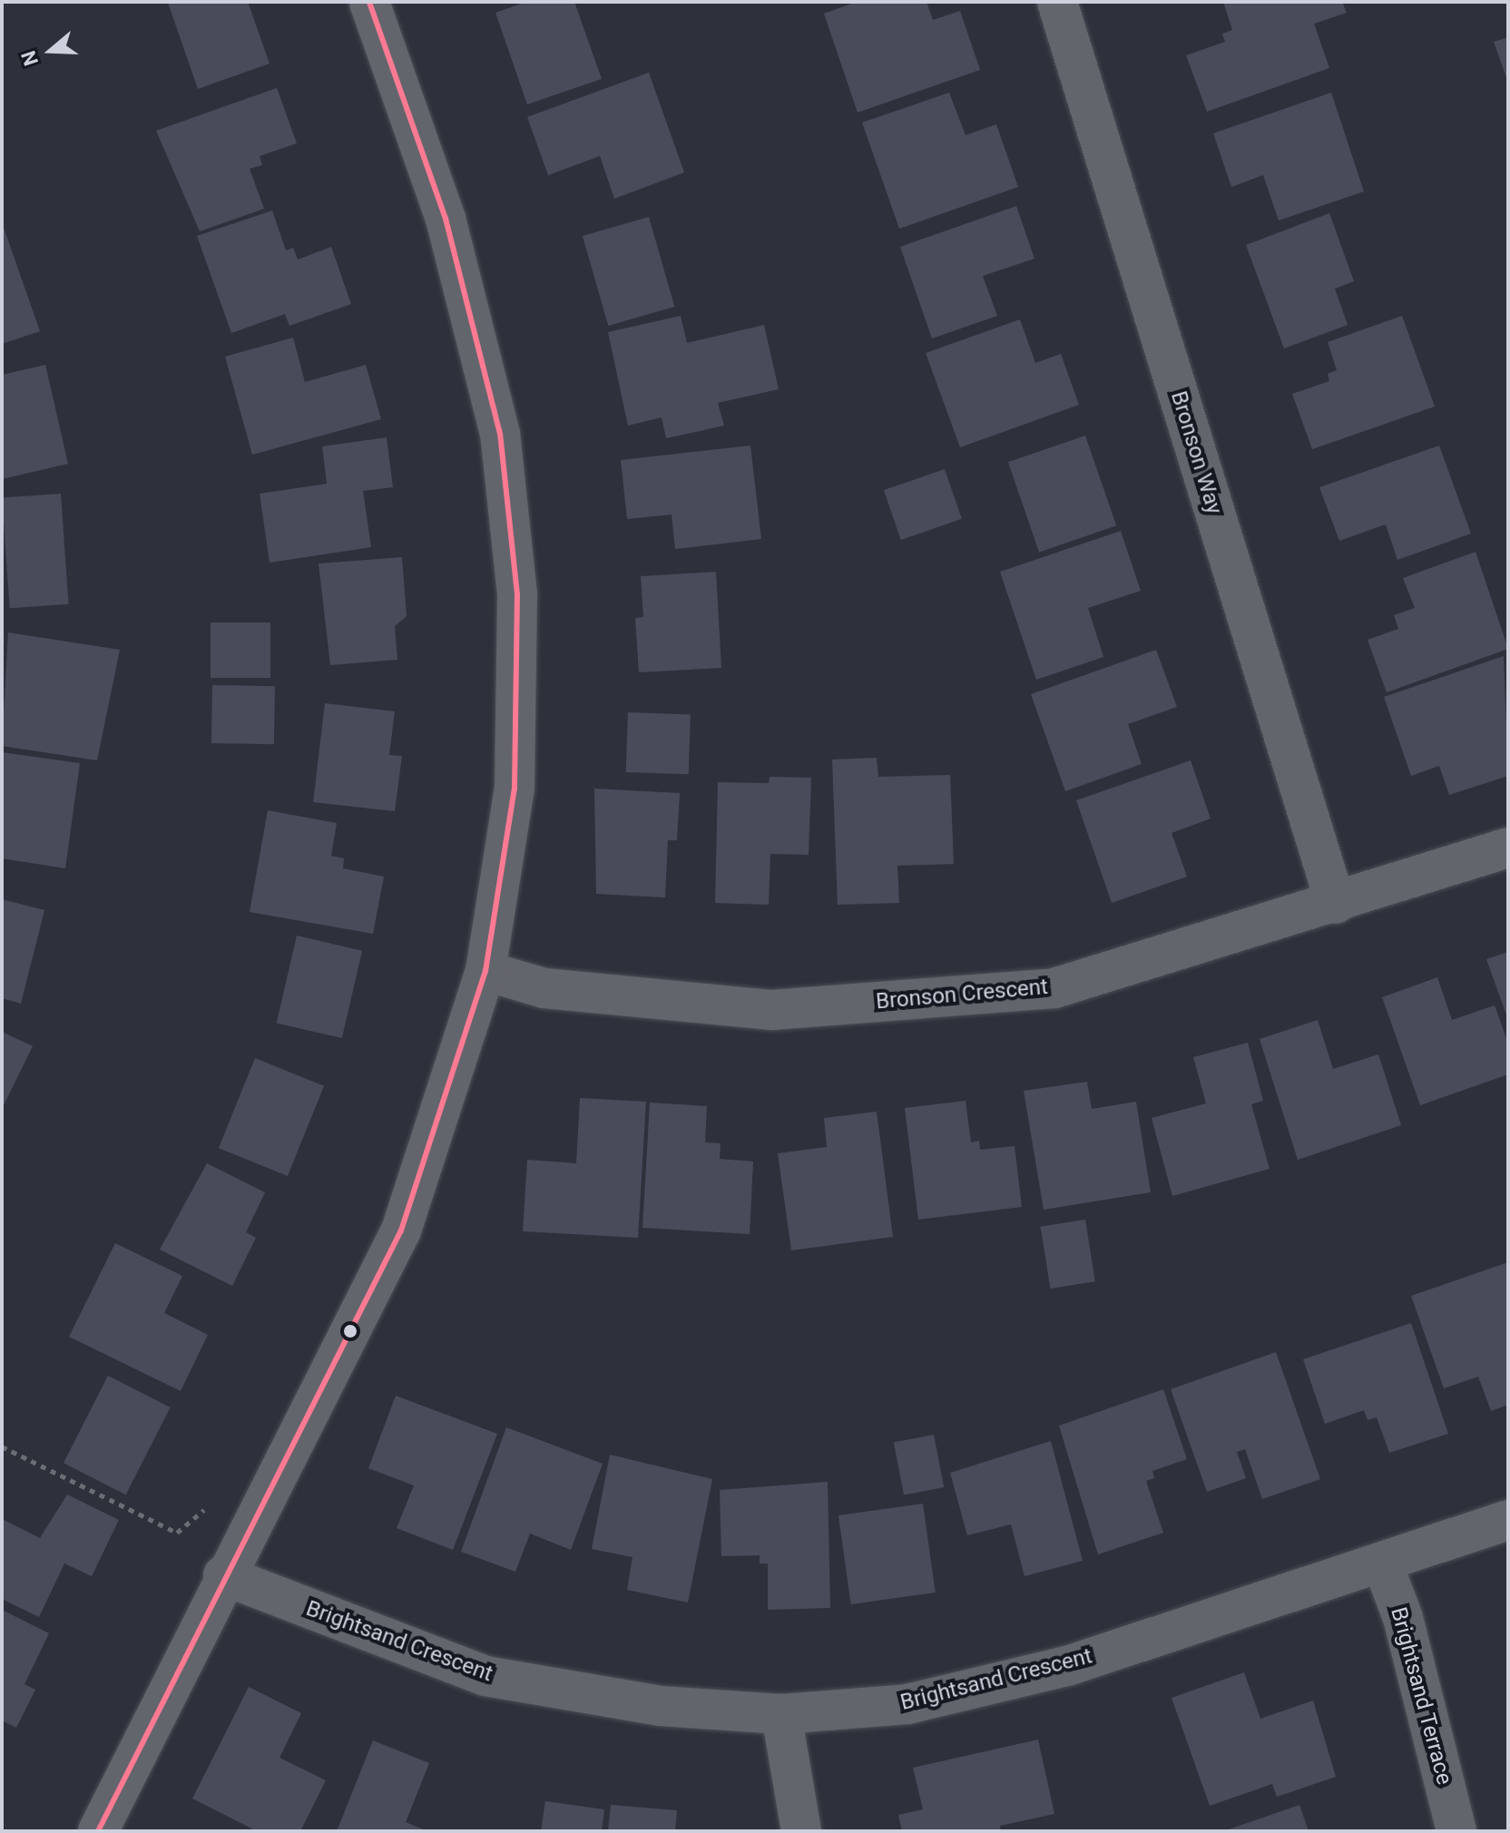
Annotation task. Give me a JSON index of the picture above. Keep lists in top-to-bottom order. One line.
{"streets":{"street":["Bronson Way","Bronson Crescent","Brightsand Crescent","Brightsand Terrace"]},"crossings":[["Bronson Way","Bronson Crescent"],["Brightsand Crescent","Brightsand Terrace"]],"north":"left"}
